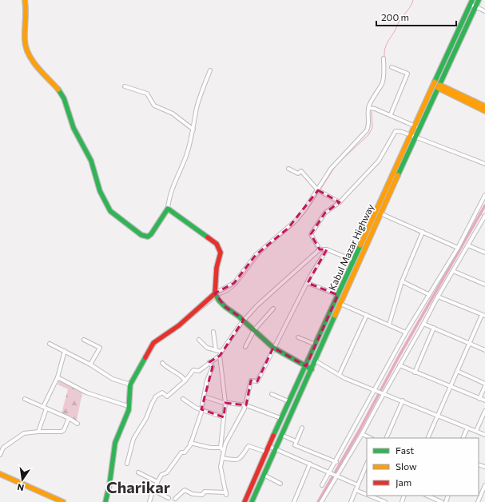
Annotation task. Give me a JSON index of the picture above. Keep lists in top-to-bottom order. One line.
{"streets":{"main road":["Kabul Mazar Highway"]},"districts":["Charikar"],"legend":["Fast","Slow","Jam"],"scale_bar":"200 m","north":"bottom"}
